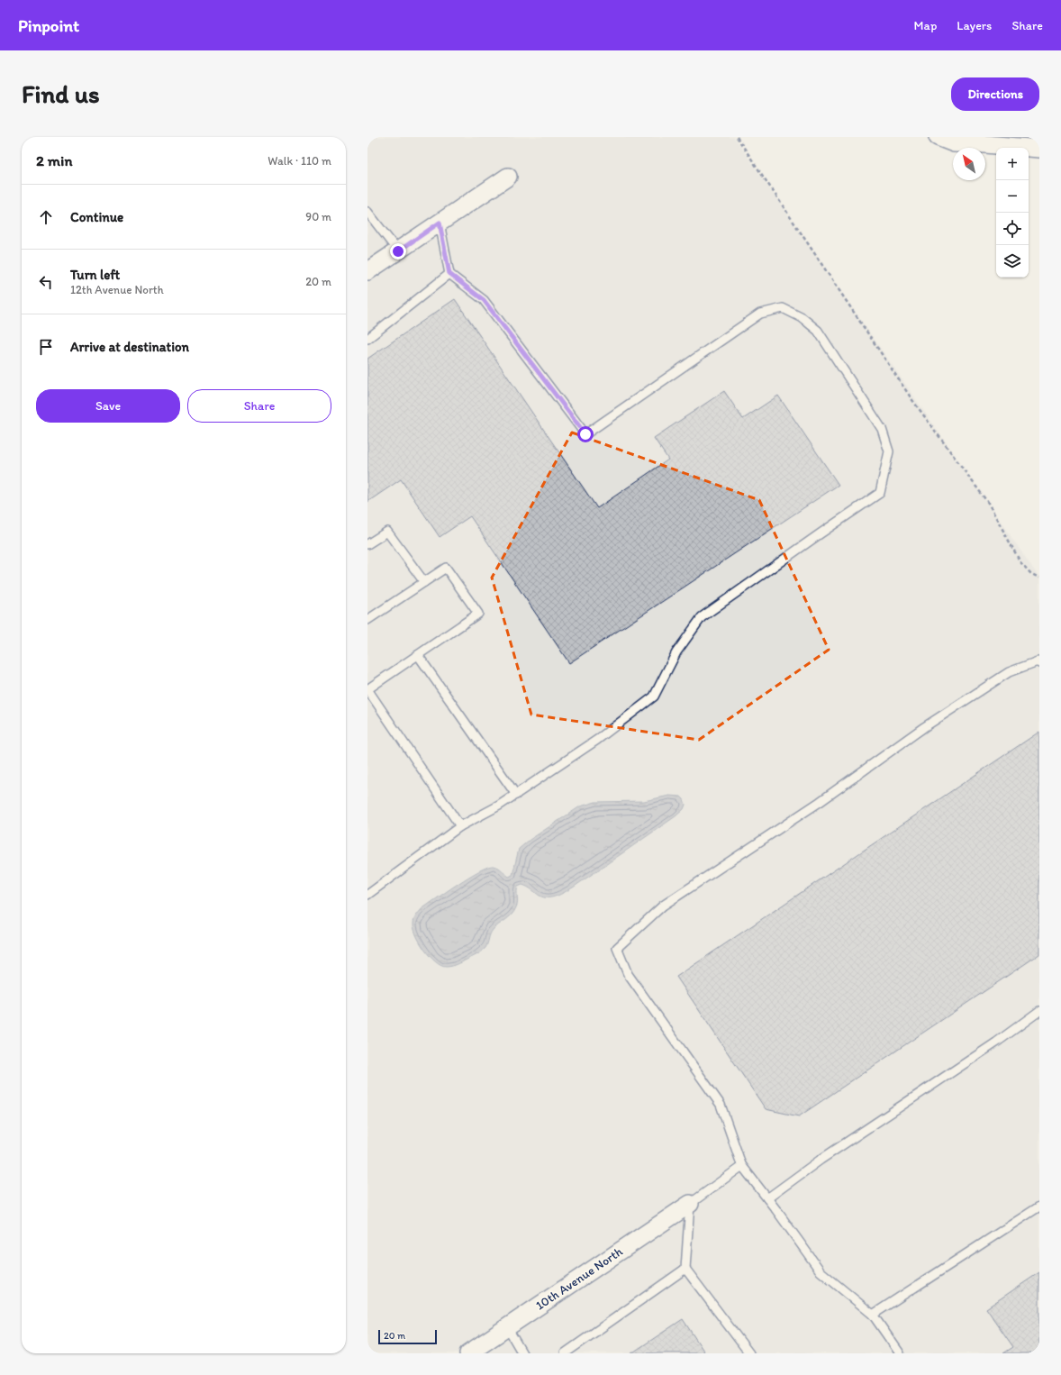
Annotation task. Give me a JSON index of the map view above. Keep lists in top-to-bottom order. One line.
{"streets":{"street":["10th Avenue North"]},"scale_bar":"20 m","north":"top left","page":{"header":"Pinpoint","nav":["Map","Layers","Share"],"buttons":["Directions",["Save","Share"]],"title":"Find us","heading":["2 min","Walk · 110 m"],"map_buttons":["+","−"],"list":[["Continue","90 m"],["Turn left","12th Avenue North","20 m"],"Arrive at destination"],"scale":"20 m"}}
